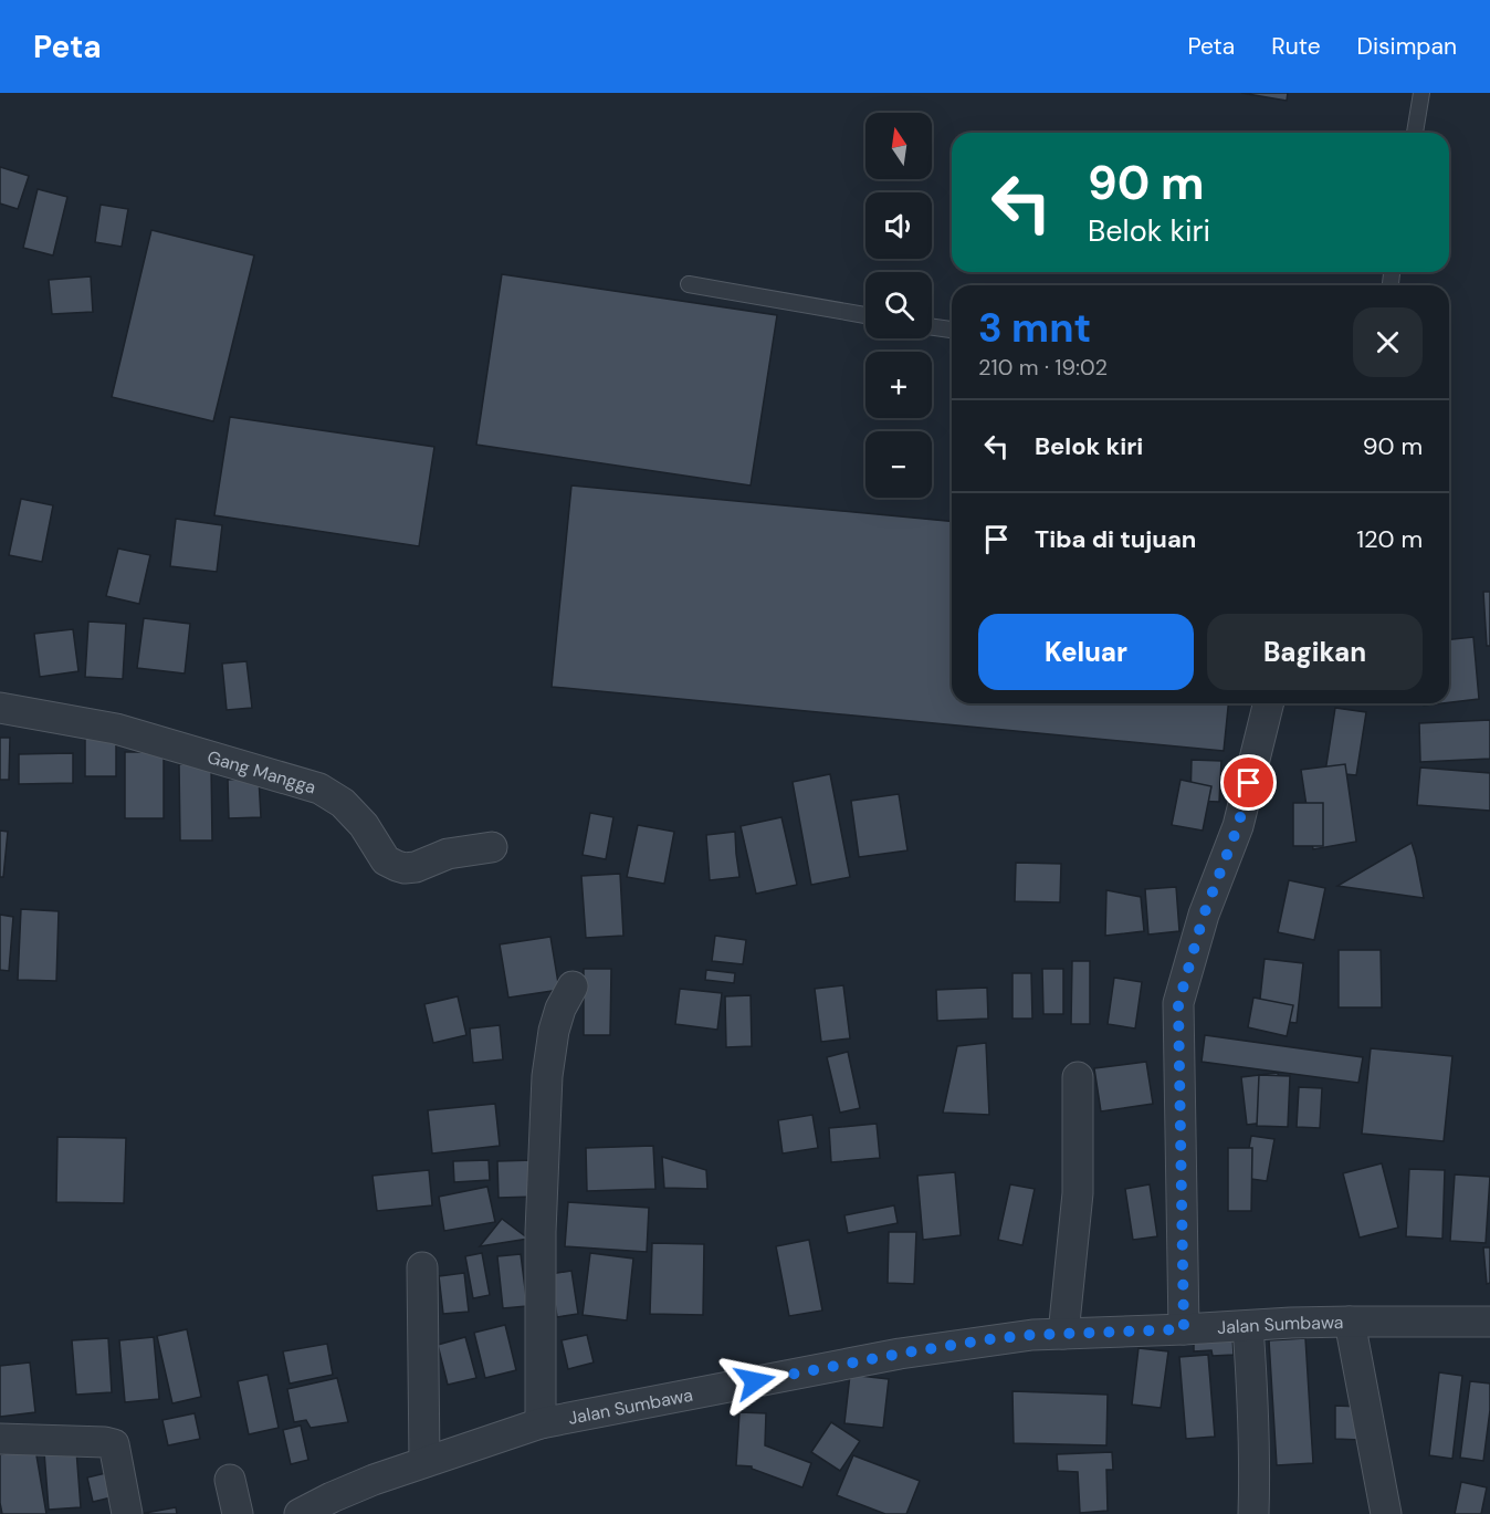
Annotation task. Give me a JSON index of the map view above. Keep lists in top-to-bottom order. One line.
{"streets":{"street":["Gang Mangga","Jalan Sumbawa"]},"north":"top","page":{"header":"Peta","nav":["Peta","Rute","Disimpan"],"map_buttons":["+","−"],"turn":["90 m","Belok kiri"],"heading":["3 mnt","210 m · 19:02"],"list":[{"name":"Belok kiri","value":"90 m"},{"name":"Tiba di tujuan","value":"120 m"}],"buttons":["Keluar","Bagikan"]}}
